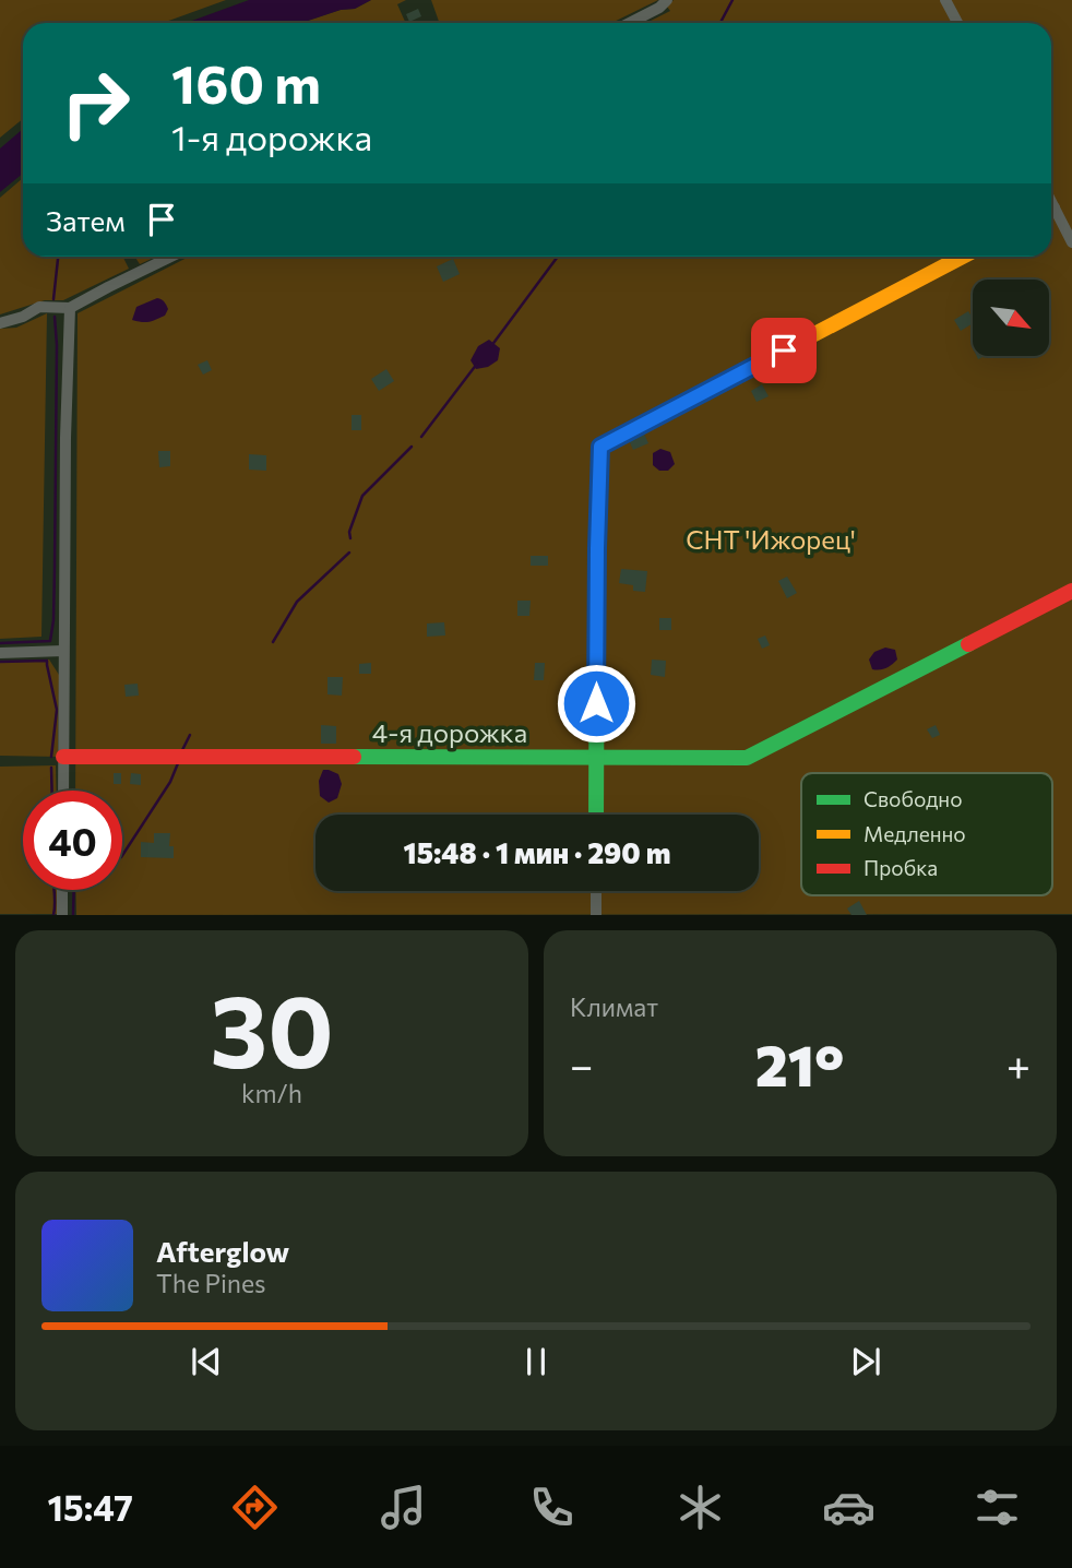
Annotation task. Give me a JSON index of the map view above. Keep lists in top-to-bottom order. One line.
{"streets":{"street":["4-я дорожка"]},"parks":["СНТ 'Ижорец'"],"legend":["Свободно","Медленно","Пробка"],"north":"bottom right","page":{"turn":["160 m","1-я дорожка"],"then":"Затем","limit":"40","trip":"15:48 · 1 мин · 290 m","tile":[["30","km/h"],"Климат"],"heat":["−","21°","+"],"song":["Afterglow","The Pines"],"tabs":"15:47"}}
